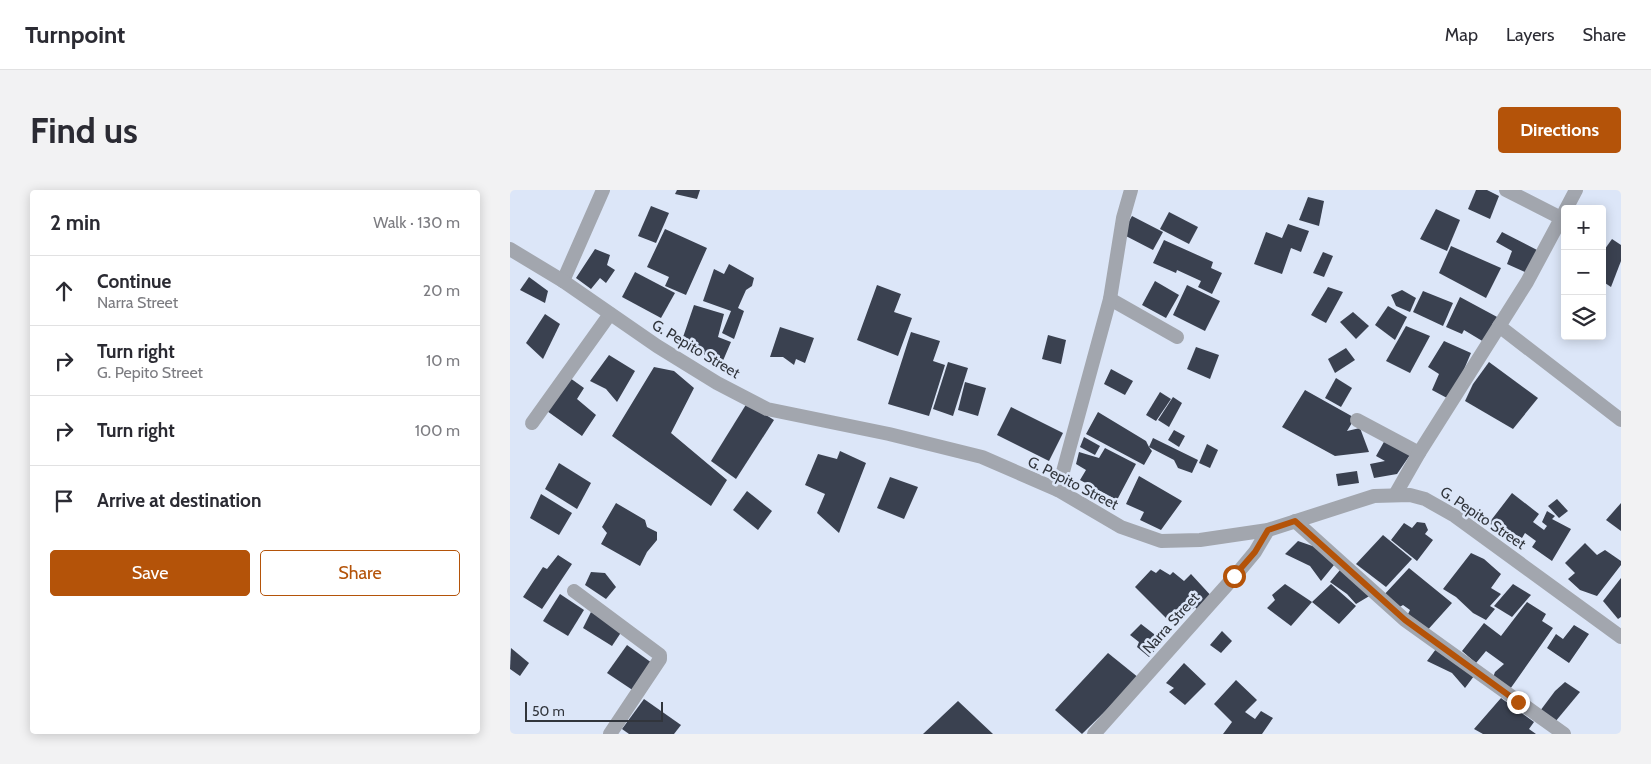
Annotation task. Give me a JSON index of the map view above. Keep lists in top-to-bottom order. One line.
{"streets":{"street":["G. Pepito Street","Narra Street"]},"crossings":[["G. Pepito Street","Narra Street"]],"scale_bar":"50 m","page":{"header":"Turnpoint","nav":["Map","Layers","Share"],"buttons":["Directions",["Save","Share"]],"title":"Find us","heading":["2 min","Walk · 130 m"],"map_buttons":["+","−"],"list":[["Continue","Narra Street","20 m"],["Turn right","G. Pepito Street","10 m"],["Turn right","100 m"],"Arrive at destination"],"scale":"50 m"}}
